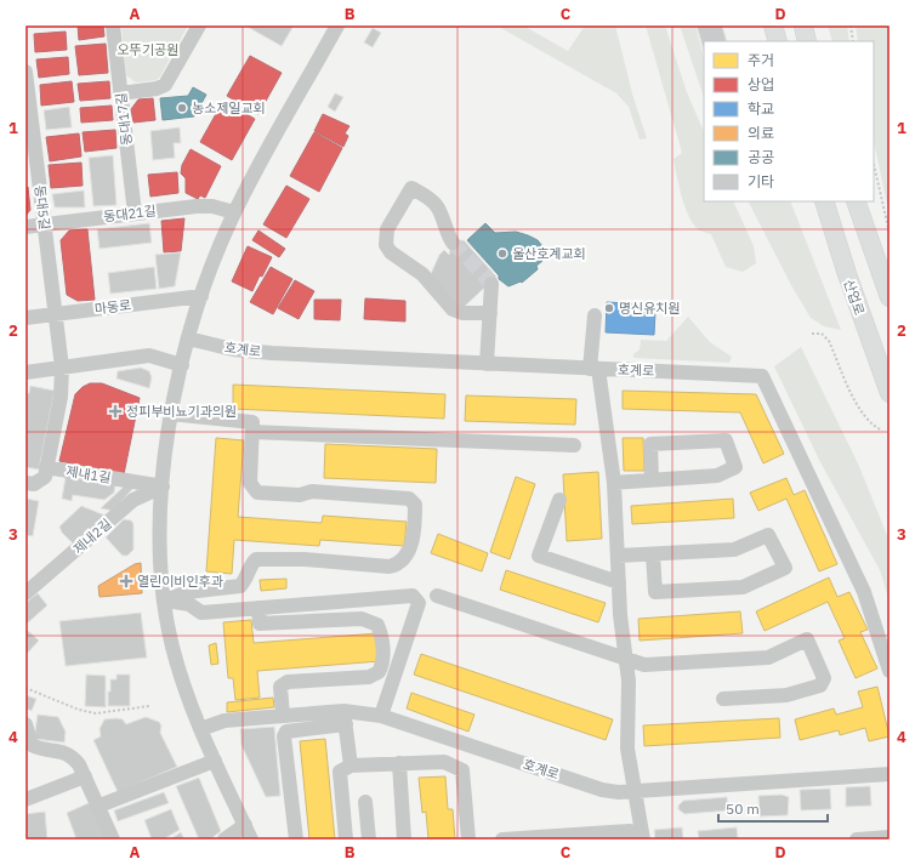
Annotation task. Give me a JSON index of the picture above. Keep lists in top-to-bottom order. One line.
{"streets":{"main road":["산업로"],"street":["동대17길","동대5길","동대21길","마동로","호계로","제내1길","제내2길"]},"crossings":[["동대17길","동대21길"],["동대5길","동대21길"],["동대5길","마동로"],["동대5길","제내1길"],["제내1길","제내2길"]],"parks":["오뚜기공원"],"places":{"other":["농소제일교회","울산호계교회","명신유치원"],"health":["정피부비뇨기과의원","열린이비인후과"]},"legend":["주거","상업","학교","의료","공공","기타"],"scale_bar":"50 m","grid":{"columns":["A","B","C","D"],"rows":["1","2","3","4"]}}
